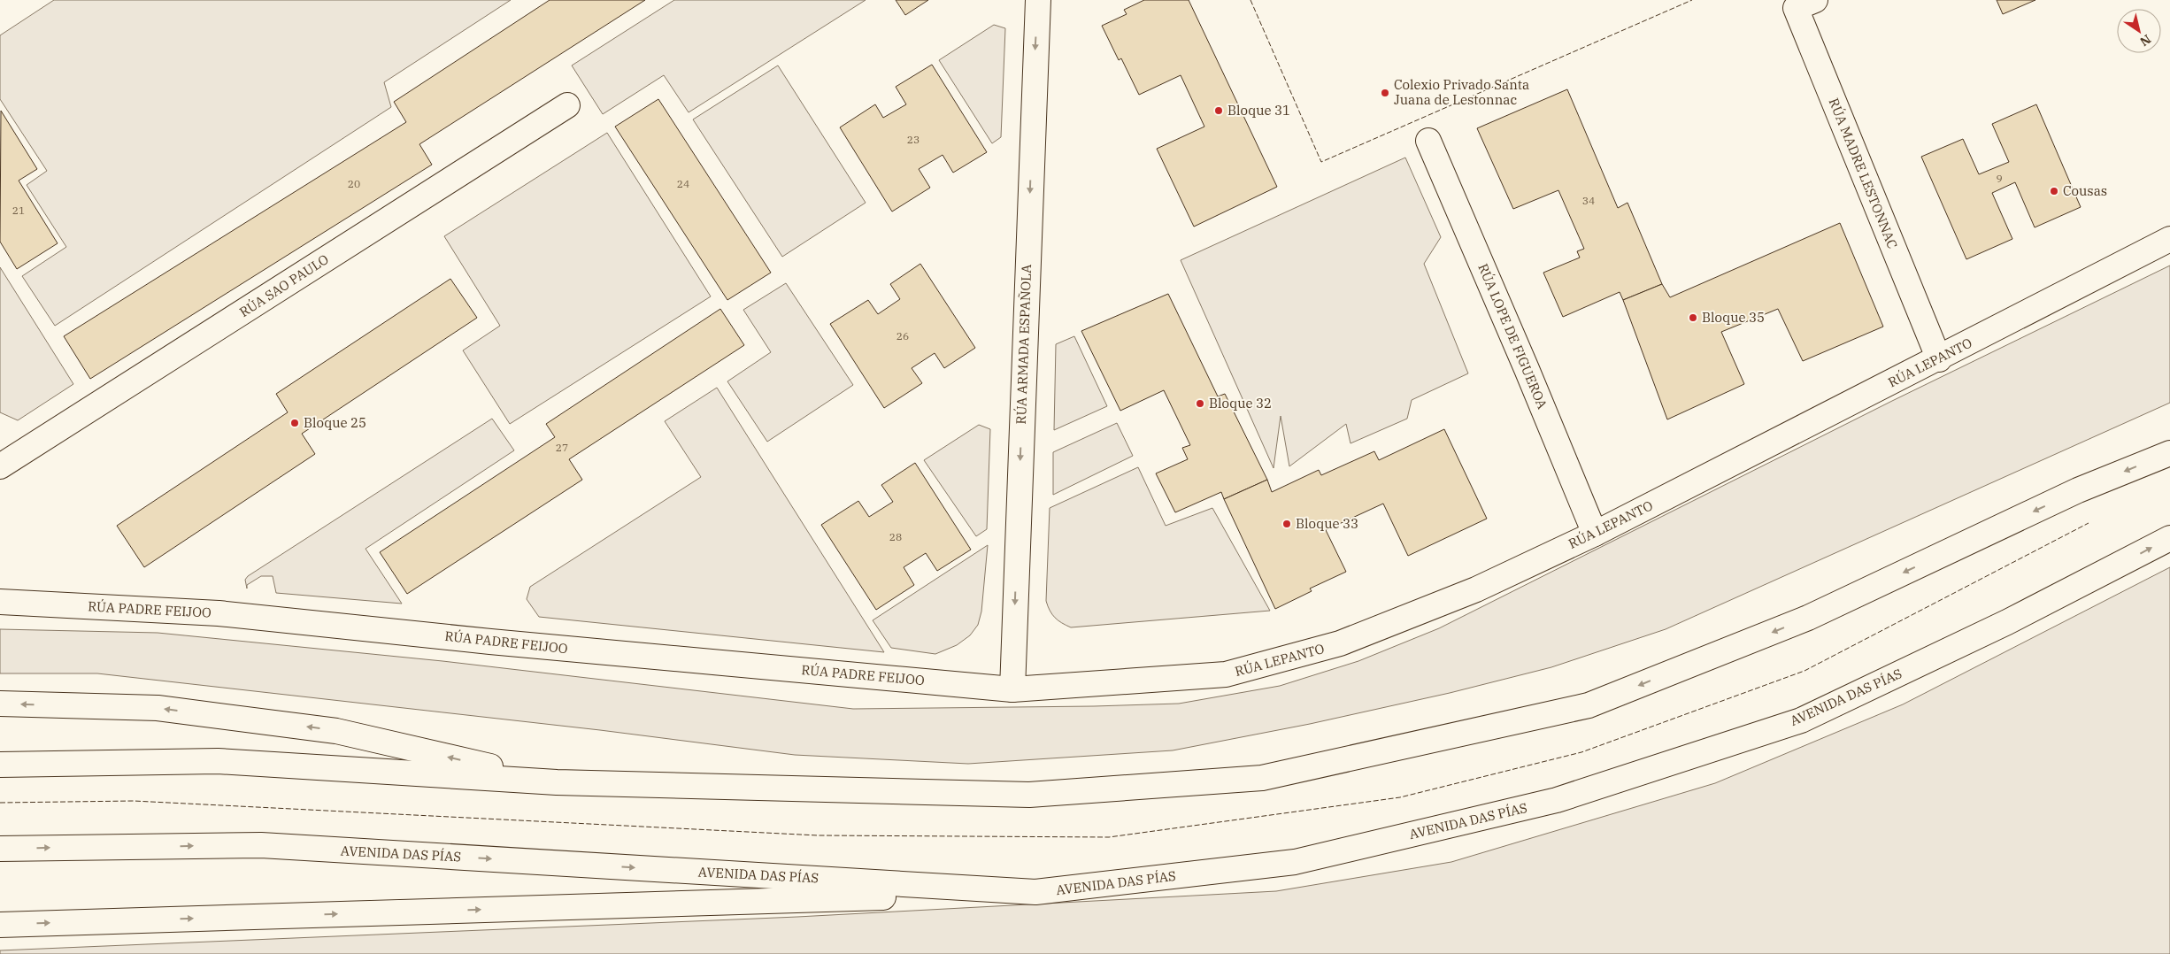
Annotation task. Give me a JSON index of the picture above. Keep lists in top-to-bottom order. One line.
{"streets":{"main road":["RÚA MADRE LESTONNAC","RÚA SAO PAULO","RÚA LOPE DE FIGUEROA","RÚA ARMADA ESPAÑOLA","RÚA LEPANTO","RÚA PADRE FEIJOO","AVENIDA DAS PÍAS"]},"crossings":[["RÚA MADRE LESTONNAC","RÚA LEPANTO"],["RÚA LOPE DE FIGUEROA","RÚA LEPANTO"],["RÚA ARMADA ESPAÑOLA","RÚA LEPANTO"],["RÚA ARMADA ESPAÑOLA","RÚA PADRE FEIJOO"],["RÚA LEPANTO","RÚA PADRE FEIJOO"]],"one_way":["RÚA ARMADA ESPAÑOLA"],"places":["Colexio Privado Santa Juana de Lestonnac","Bloque 31","Cousas","Bloque 35","Bloque 32","Bloque 25","Bloque 33"],"house_numbers":["23","9","20","24","34","21","26","27","28"],"north":"bottom right"}
